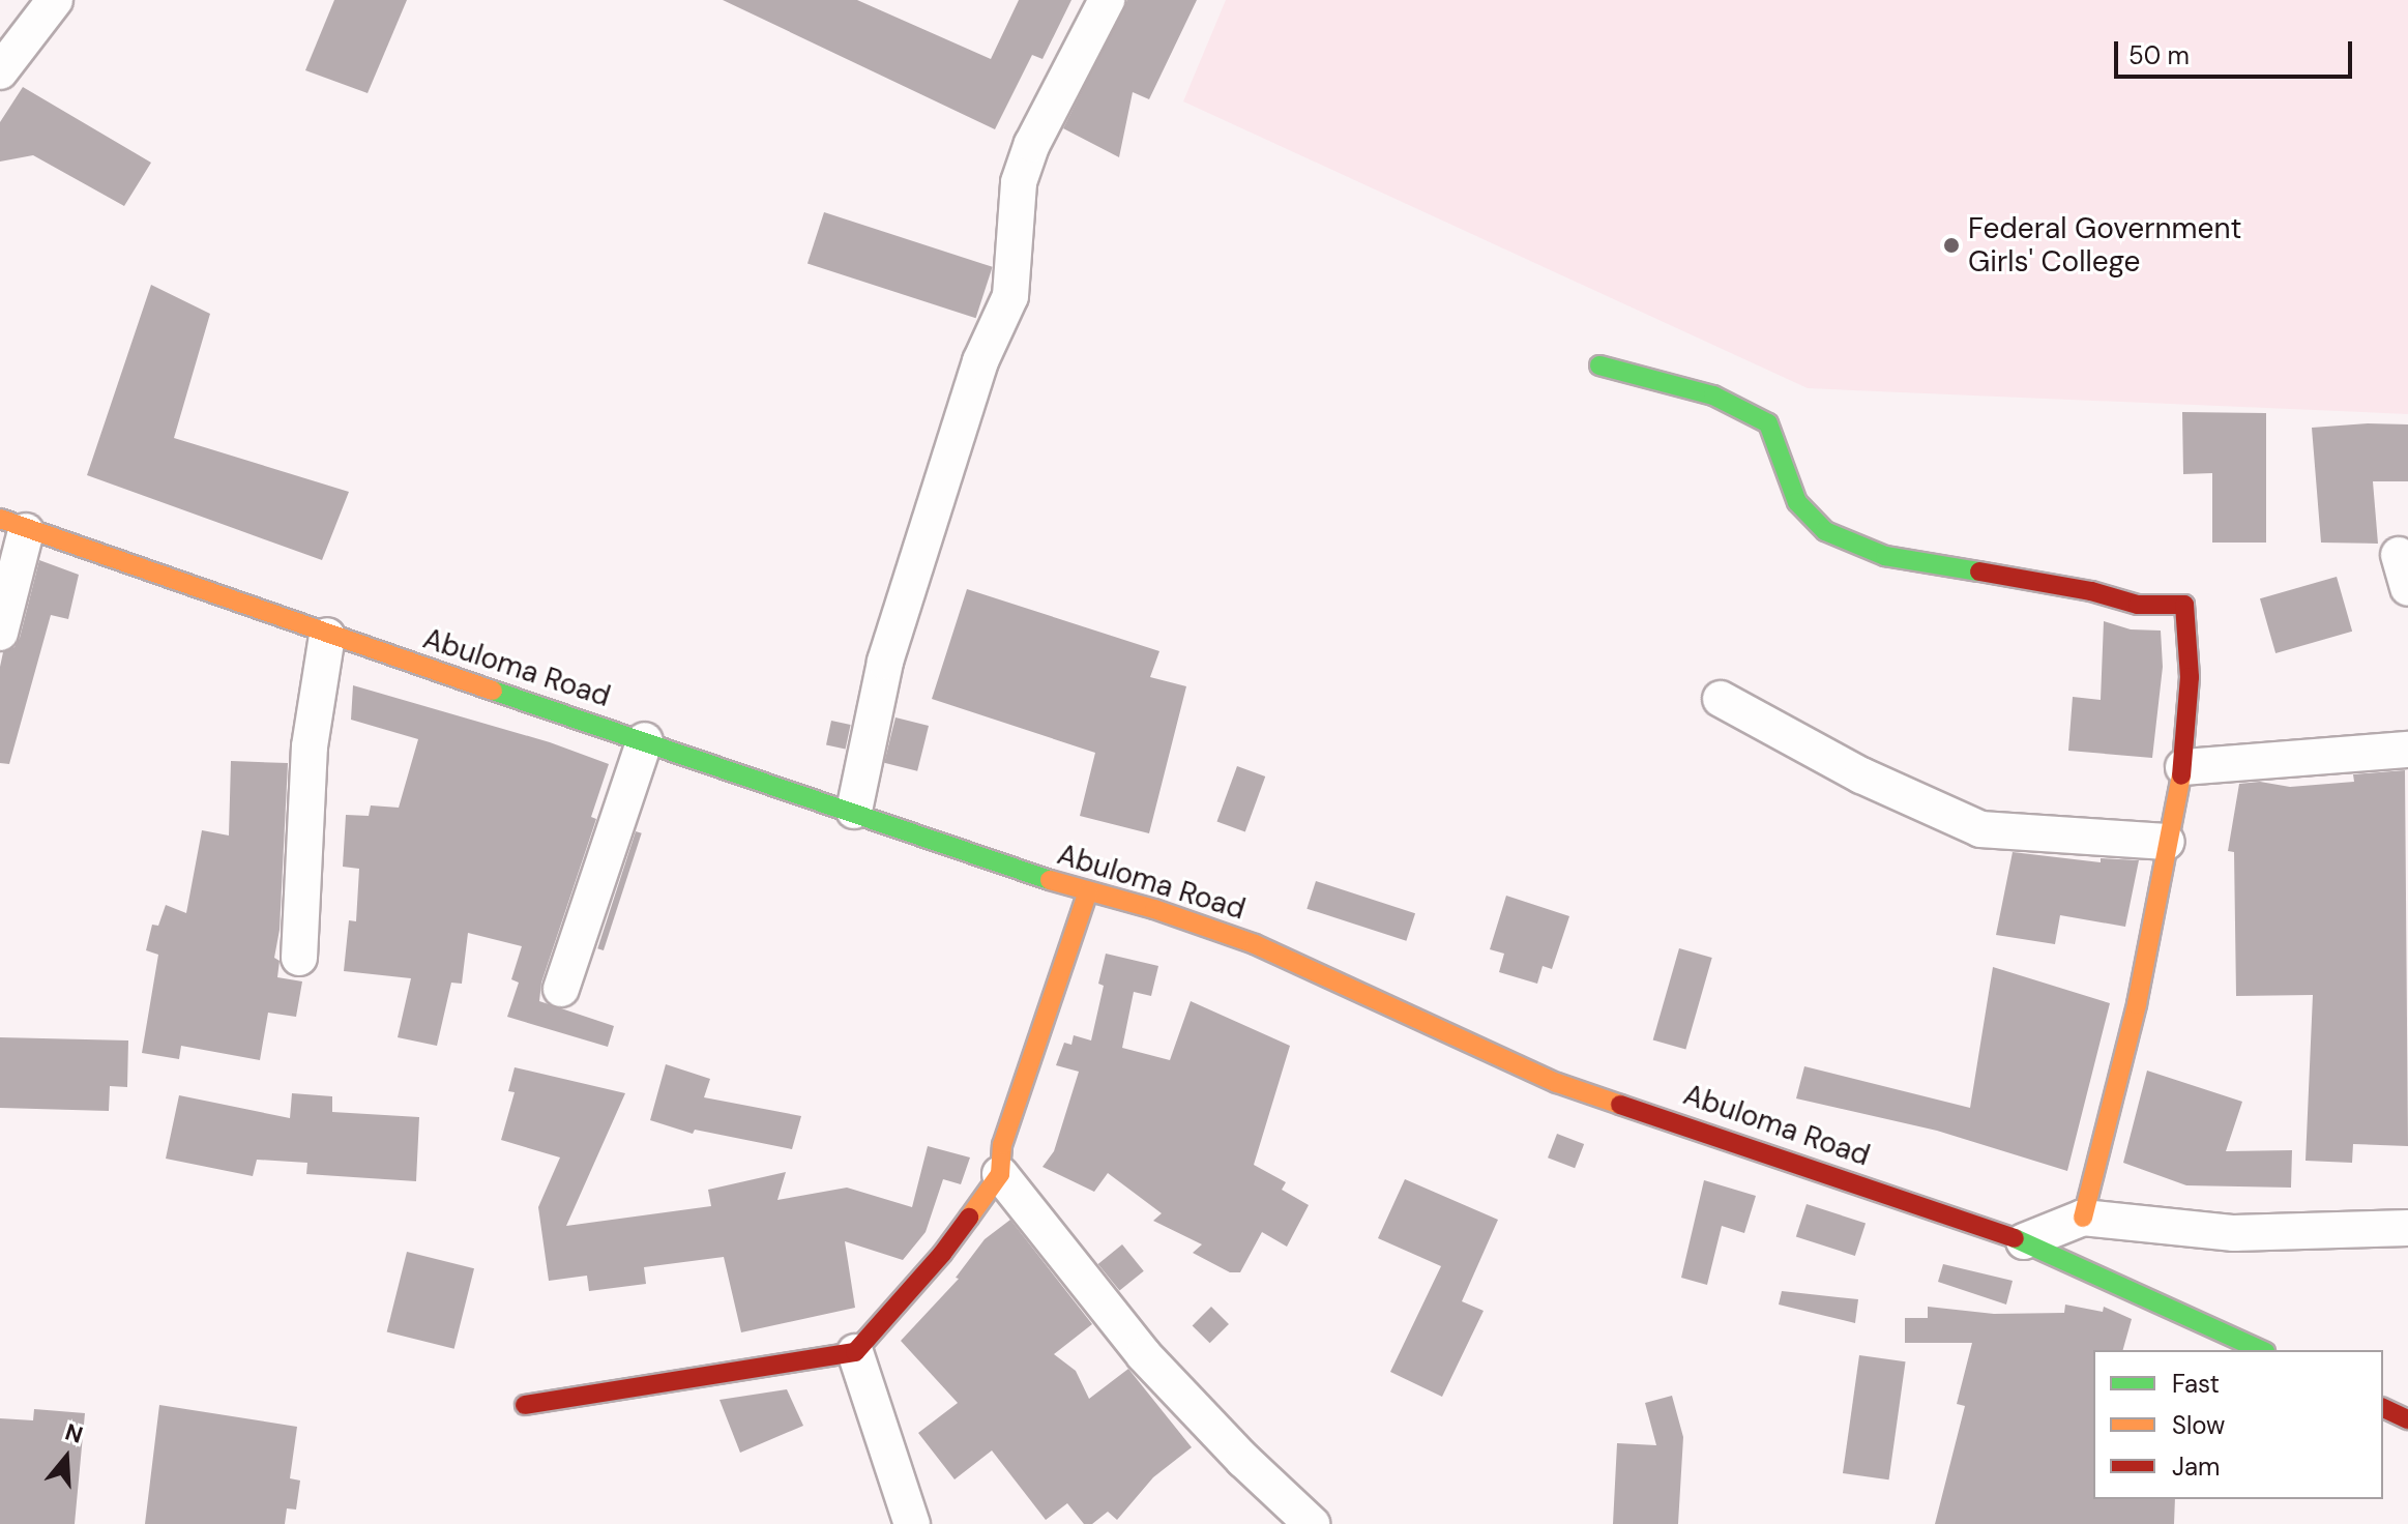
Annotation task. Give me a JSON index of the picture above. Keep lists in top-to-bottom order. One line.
{"streets":{"street":["Abuloma Road"]},"places":["Federal Government Girls' College"],"legend":["Fast","Slow","Jam"],"scale_bar":"50 m","north":"top"}
